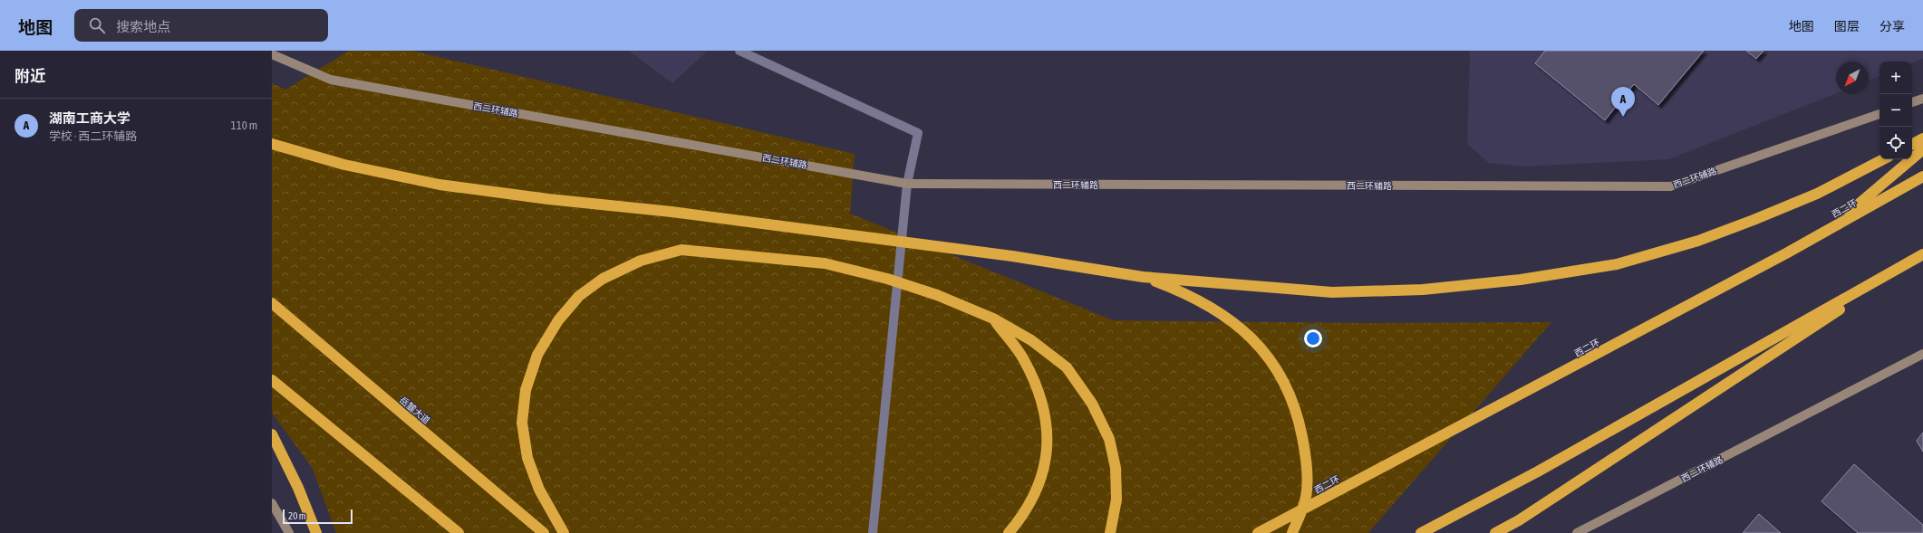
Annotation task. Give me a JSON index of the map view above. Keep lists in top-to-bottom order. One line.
{"streets":{"highway":["西二环","岳麓大道"],"street":["西二环辅路"]},"scale_bar":"20 m","north":"bottom left","page":{"header":"地图","search":"搜索地点","nav":["地图","图层","分享"],"heading":"附近","map_buttons":["+","−"],"pins":"A","list":[{"mark":"A","name":"湖南工商大学","note":"学校 · 西二环辅路","value":"110 m"}],"scale":"20 m"}}
